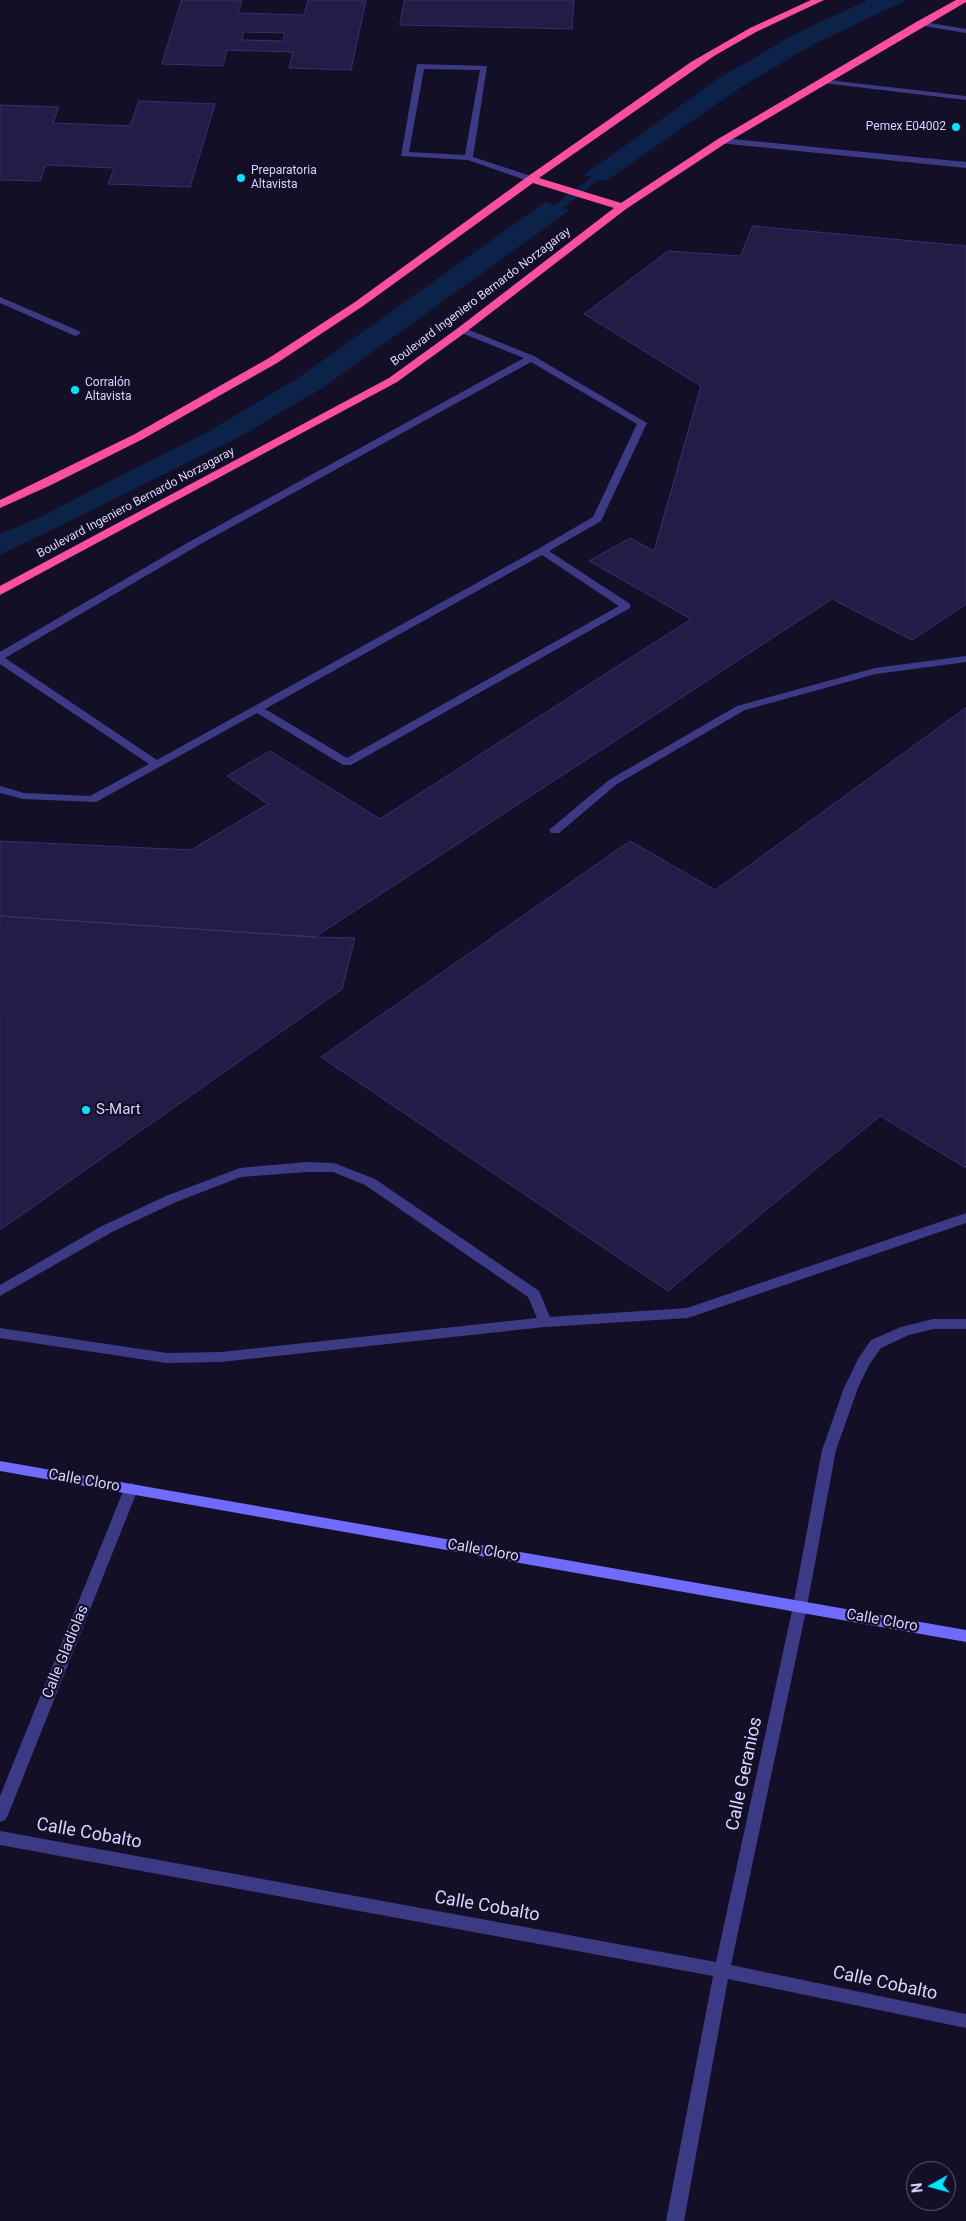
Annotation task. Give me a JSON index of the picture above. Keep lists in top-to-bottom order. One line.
{"streets":{"highway":["Boulevard Ingeniero Bernardo Norzagaray"],"street":["Calle Cloro","Calle Gladiolas","Calle Geranios","Calle Cobalto"]},"crossings":[["Calle Cloro","Calle Gladiolas"],["Calle Cloro","Calle Geranios"],["Calle Geranios","Calle Cobalto"]],"places":["Pemex E04002","Preparatoria Altavista","Corralón Altavista","S-Mart"],"north":"left"}
